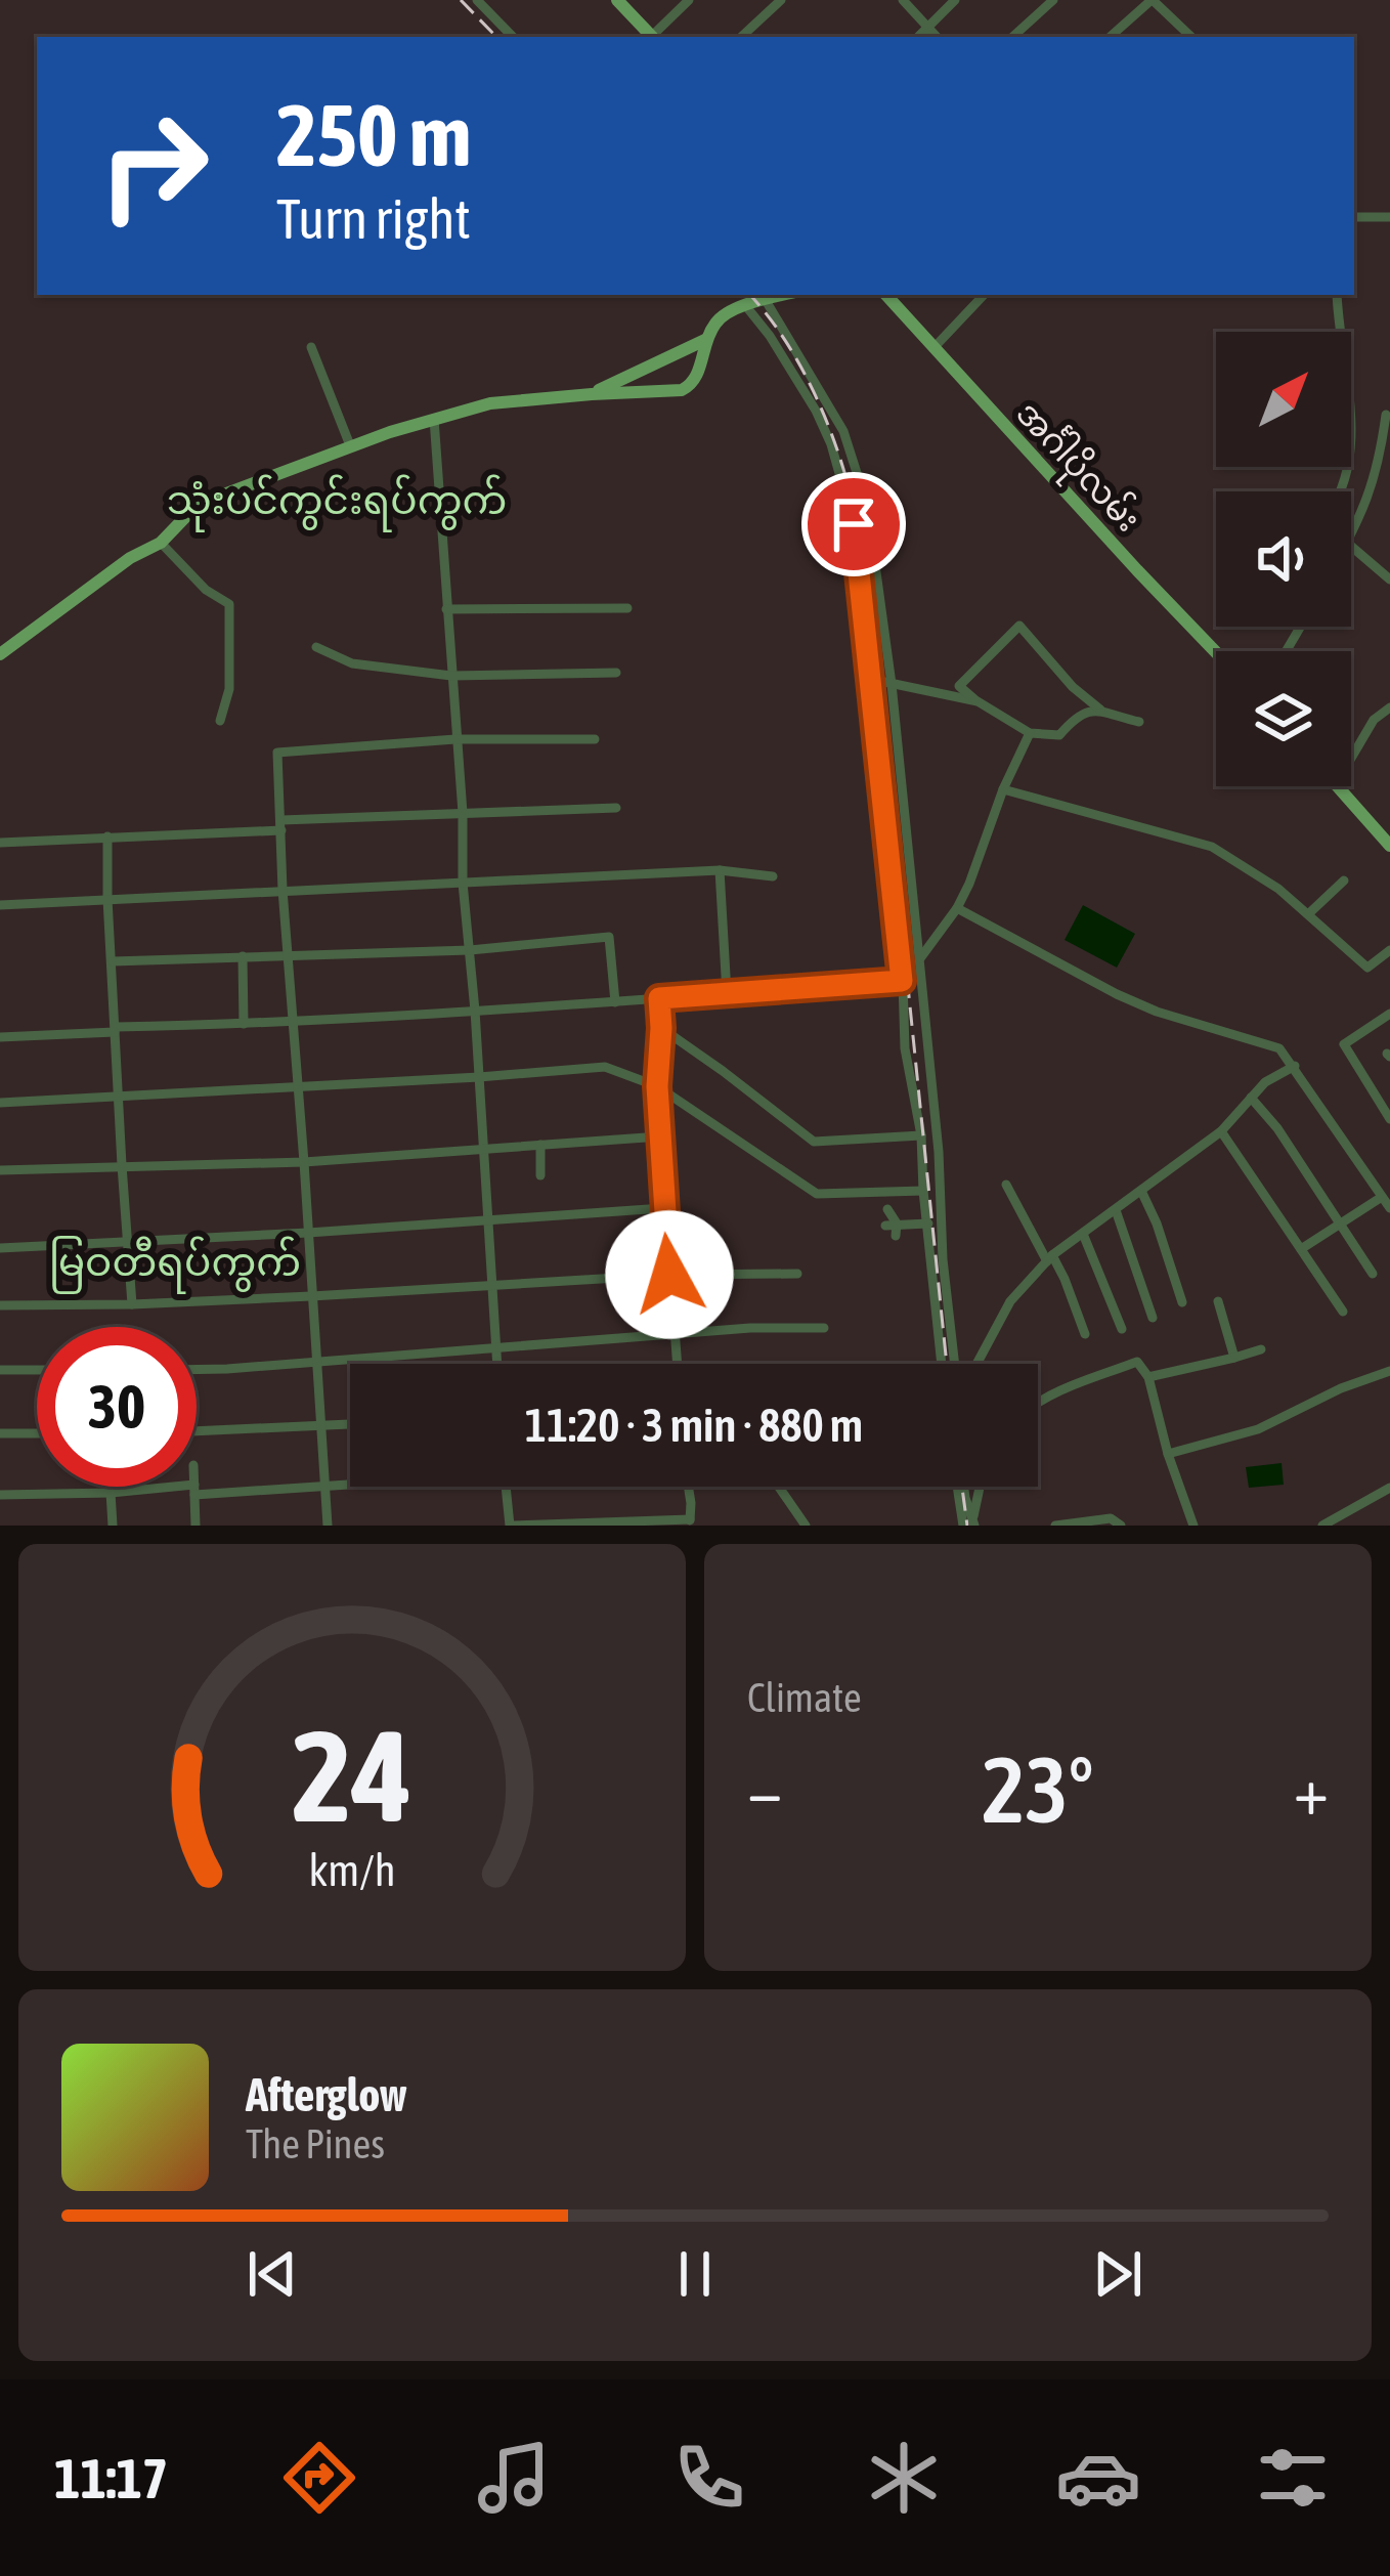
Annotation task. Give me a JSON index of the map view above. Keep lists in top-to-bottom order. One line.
{"streets":{"main road":["အင်္ဂါပိုလမ်း"]},"districts":["သုံးပင်ကွင်းရပ်ကွက်","မြဝတီရပ်ကွက်"],"north":"top right","page":{"turn":["250 m","Turn right"],"limit":"30","trip":"11:20 · 3 min · 880 m","tile":"Climate","heat":["−","23°","+"],"song":["Afterglow","The Pines"],"tabs":"11:17","gauge":["24","km/h"]}}
